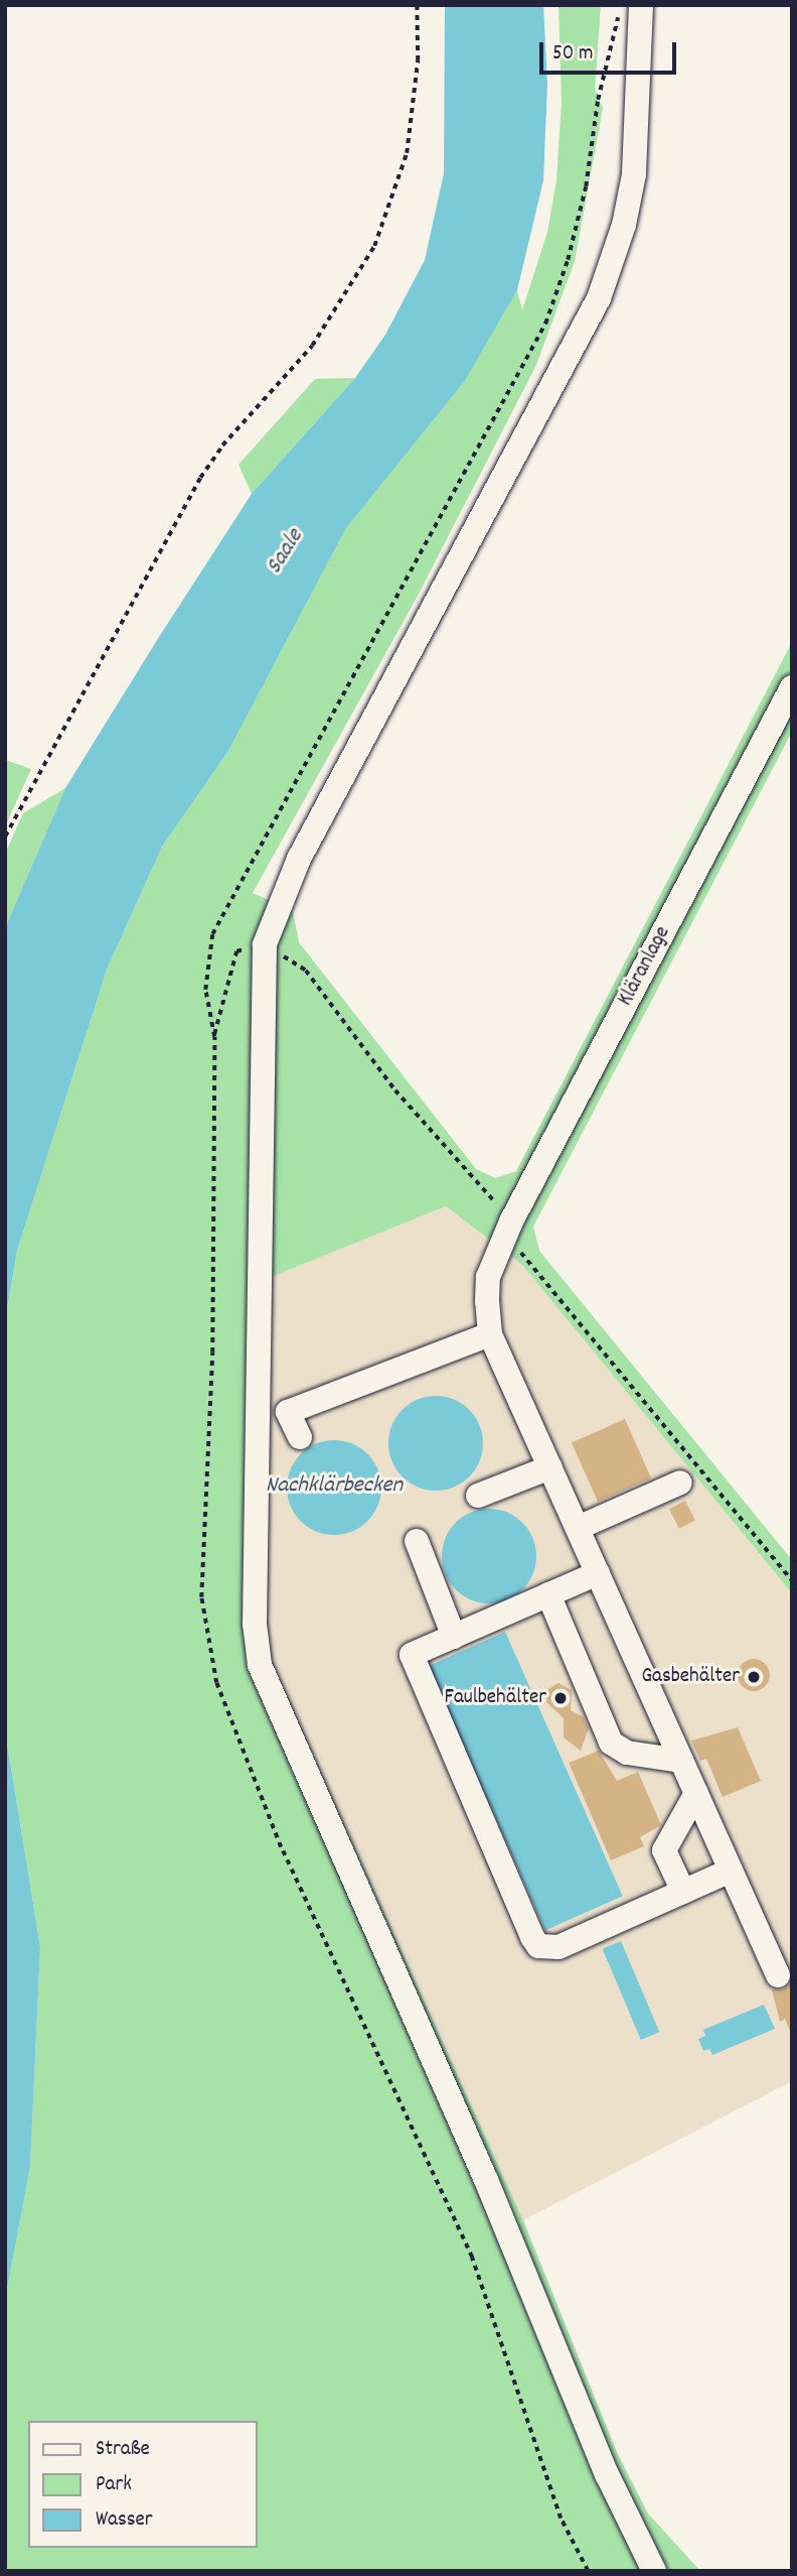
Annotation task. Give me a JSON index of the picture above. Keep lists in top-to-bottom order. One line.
{"streets":{"lane":["Kläranlage"]},"water":["Saale","Nachklärbecken"],"places":["Gasbehälter","Faulbehälter"],"legend":["Straße","Park","Wasser"],"scale_bar":"50 m"}
